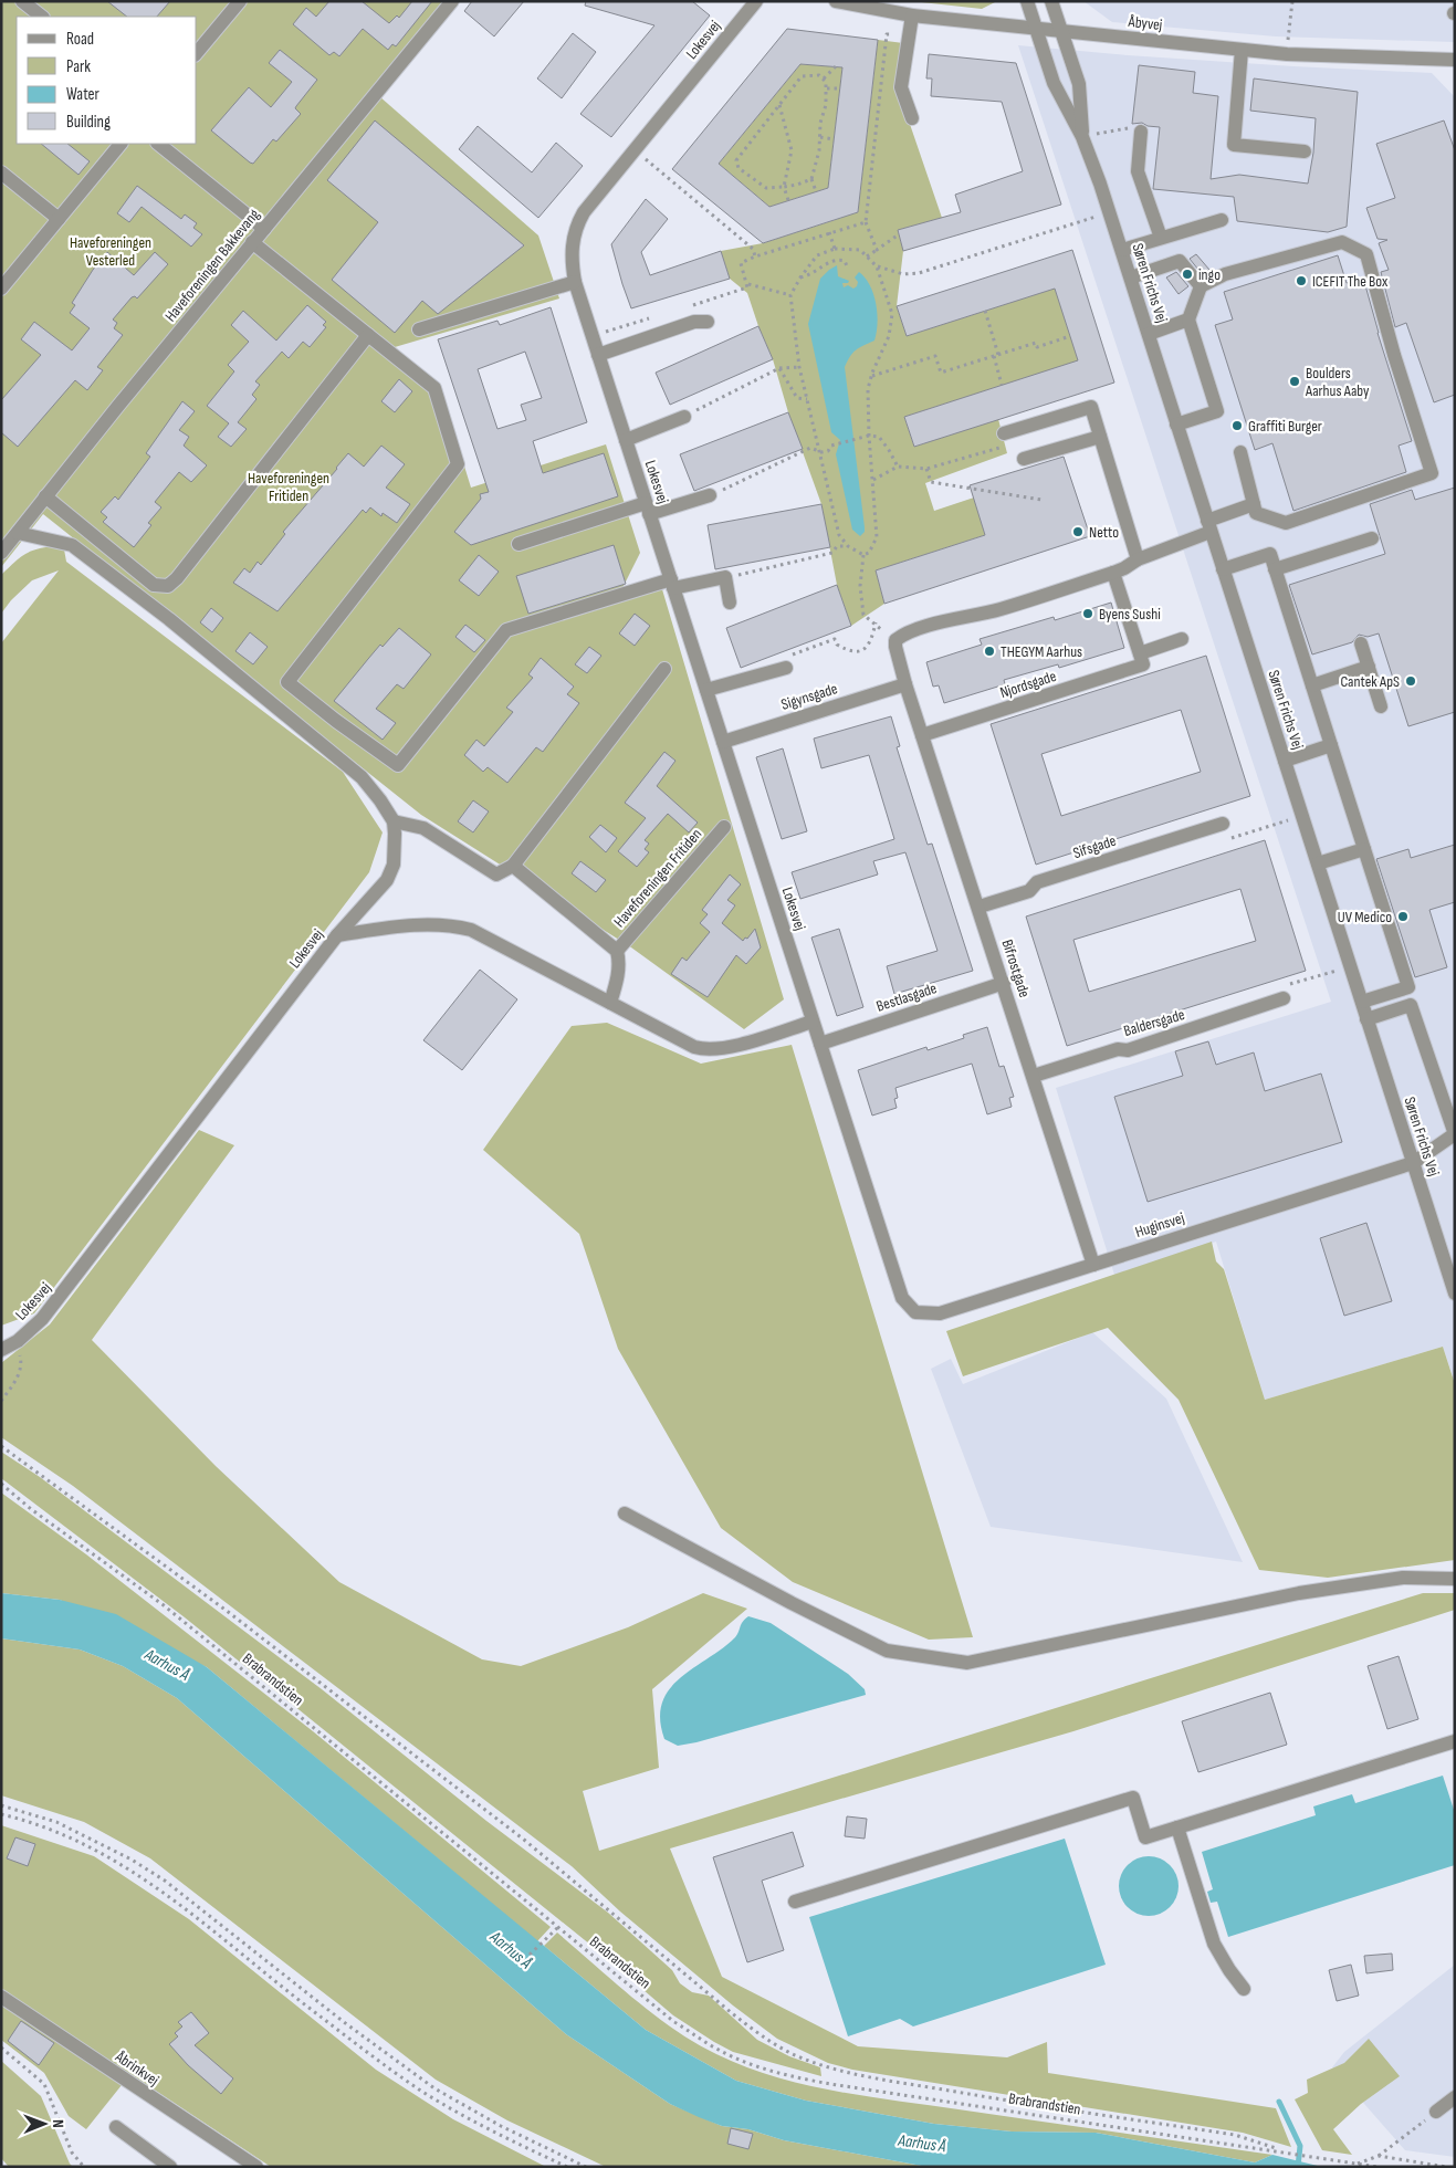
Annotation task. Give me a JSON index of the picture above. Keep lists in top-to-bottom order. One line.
{"streets":{"street":["Åbyvej","Lokesvej","Haveforeningen Bakkevang","Søren Frichs Vej","Njordsgade","Sigynsgade","Sifsgade","Haveforeningen Fritiden","Bifrostgade","Bestlasgade","Baldersgade","Huginsvej","Åbrinkvej"],"path":["Brabrandstien"]},"crossings":[["Åbyvej","Søren Frichs Vej"],["Lokesvej","Sigynsgade"],["Lokesvej","Bestlasgade"],["Lokesvej","Huginsvej"],["Søren Frichs Vej","Huginsvej"],["Njordsgade","Bifrostgade"],["Sigynsgade","Bifrostgade"],["Sifsgade","Bifrostgade"],["Bifrostgade","Bestlasgade"],["Bifrostgade","Baldersgade"],["Bifrostgade","Huginsvej"]],"water":["Aarhus Å"],"parks":["Haveforeningen Vesterled","Haveforeningen Fritiden"],"places":["ingo","ICEFIT The Box","Boulders Aarhus Aaby","Graffiti Burger","Netto","Byens Sushi","THEGYM Aarhus","Cantek ApS","UV Medico"],"legend":["Road","Park","Water","Building"],"north":"right"}
